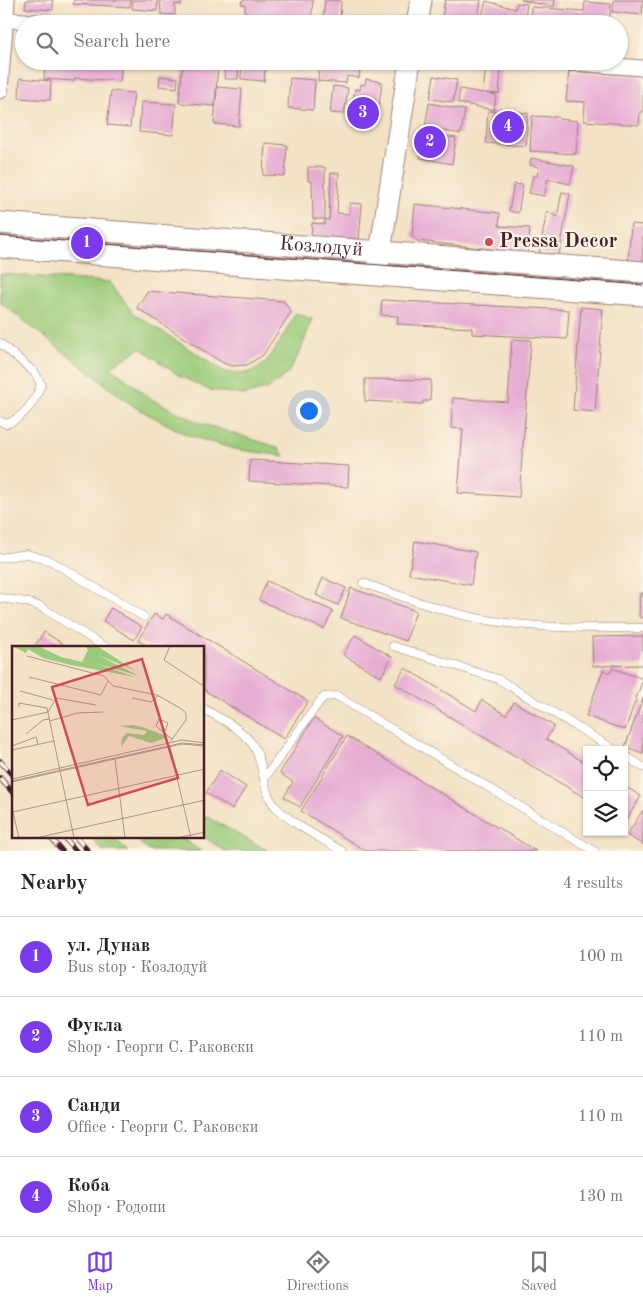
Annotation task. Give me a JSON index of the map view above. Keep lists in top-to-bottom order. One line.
{"streets":{"main road":["Козлодуй"]},"places":["Pressa Decor"],"page":{"search":"Search here","pins":["3","4","2","1"],"heading":["Nearby","4 results"],"list":[{"mark":"1","name":"ул. Дунав","note":"Bus stop · Козлодуй","value":"100 m"},{"mark":"2","name":"Фукла","note":"Shop · Георги С. Раковски","value":"110 m"},{"mark":"3","name":"Санди","note":"Office · Георги С. Раковски","value":"110 m"},{"mark":"4","name":"Коба","note":"Shop · Родопи","value":"130 m"}],"nav":["Map","Directions","Saved"]}}
